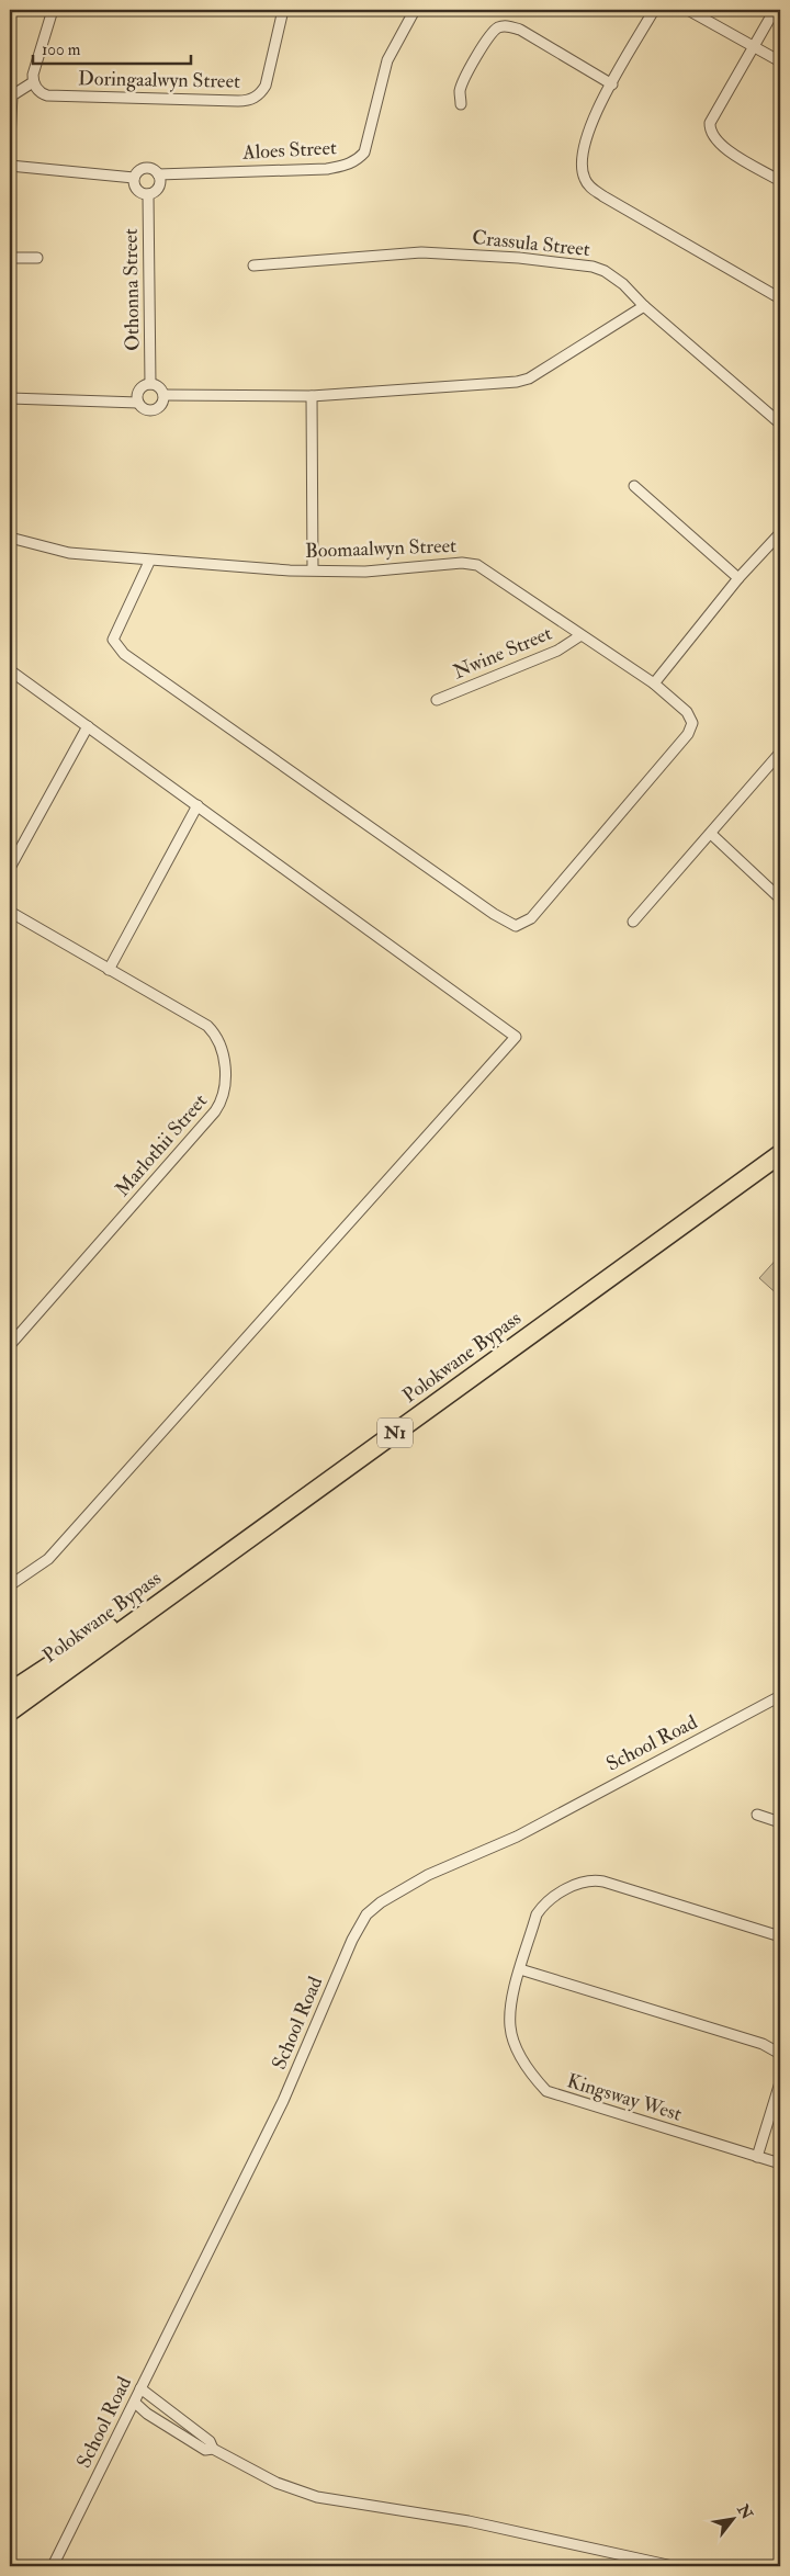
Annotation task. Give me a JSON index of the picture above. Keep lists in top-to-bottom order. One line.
{"streets":{"highway":["Polokwane Bypass","N1"],"street":["Doringaalwyn Street","Aloes Street","Crassula Street","Othonna Street","Boomaalwyn Street","Nwine Street","Marlothii Street","School Road","Kingsway West"]},"crossings":[["Aloes Street","Othonna Street"],["Boomaalwyn Street","Nwine Street"]],"scale_bar":"100 m","north":"top right"}
